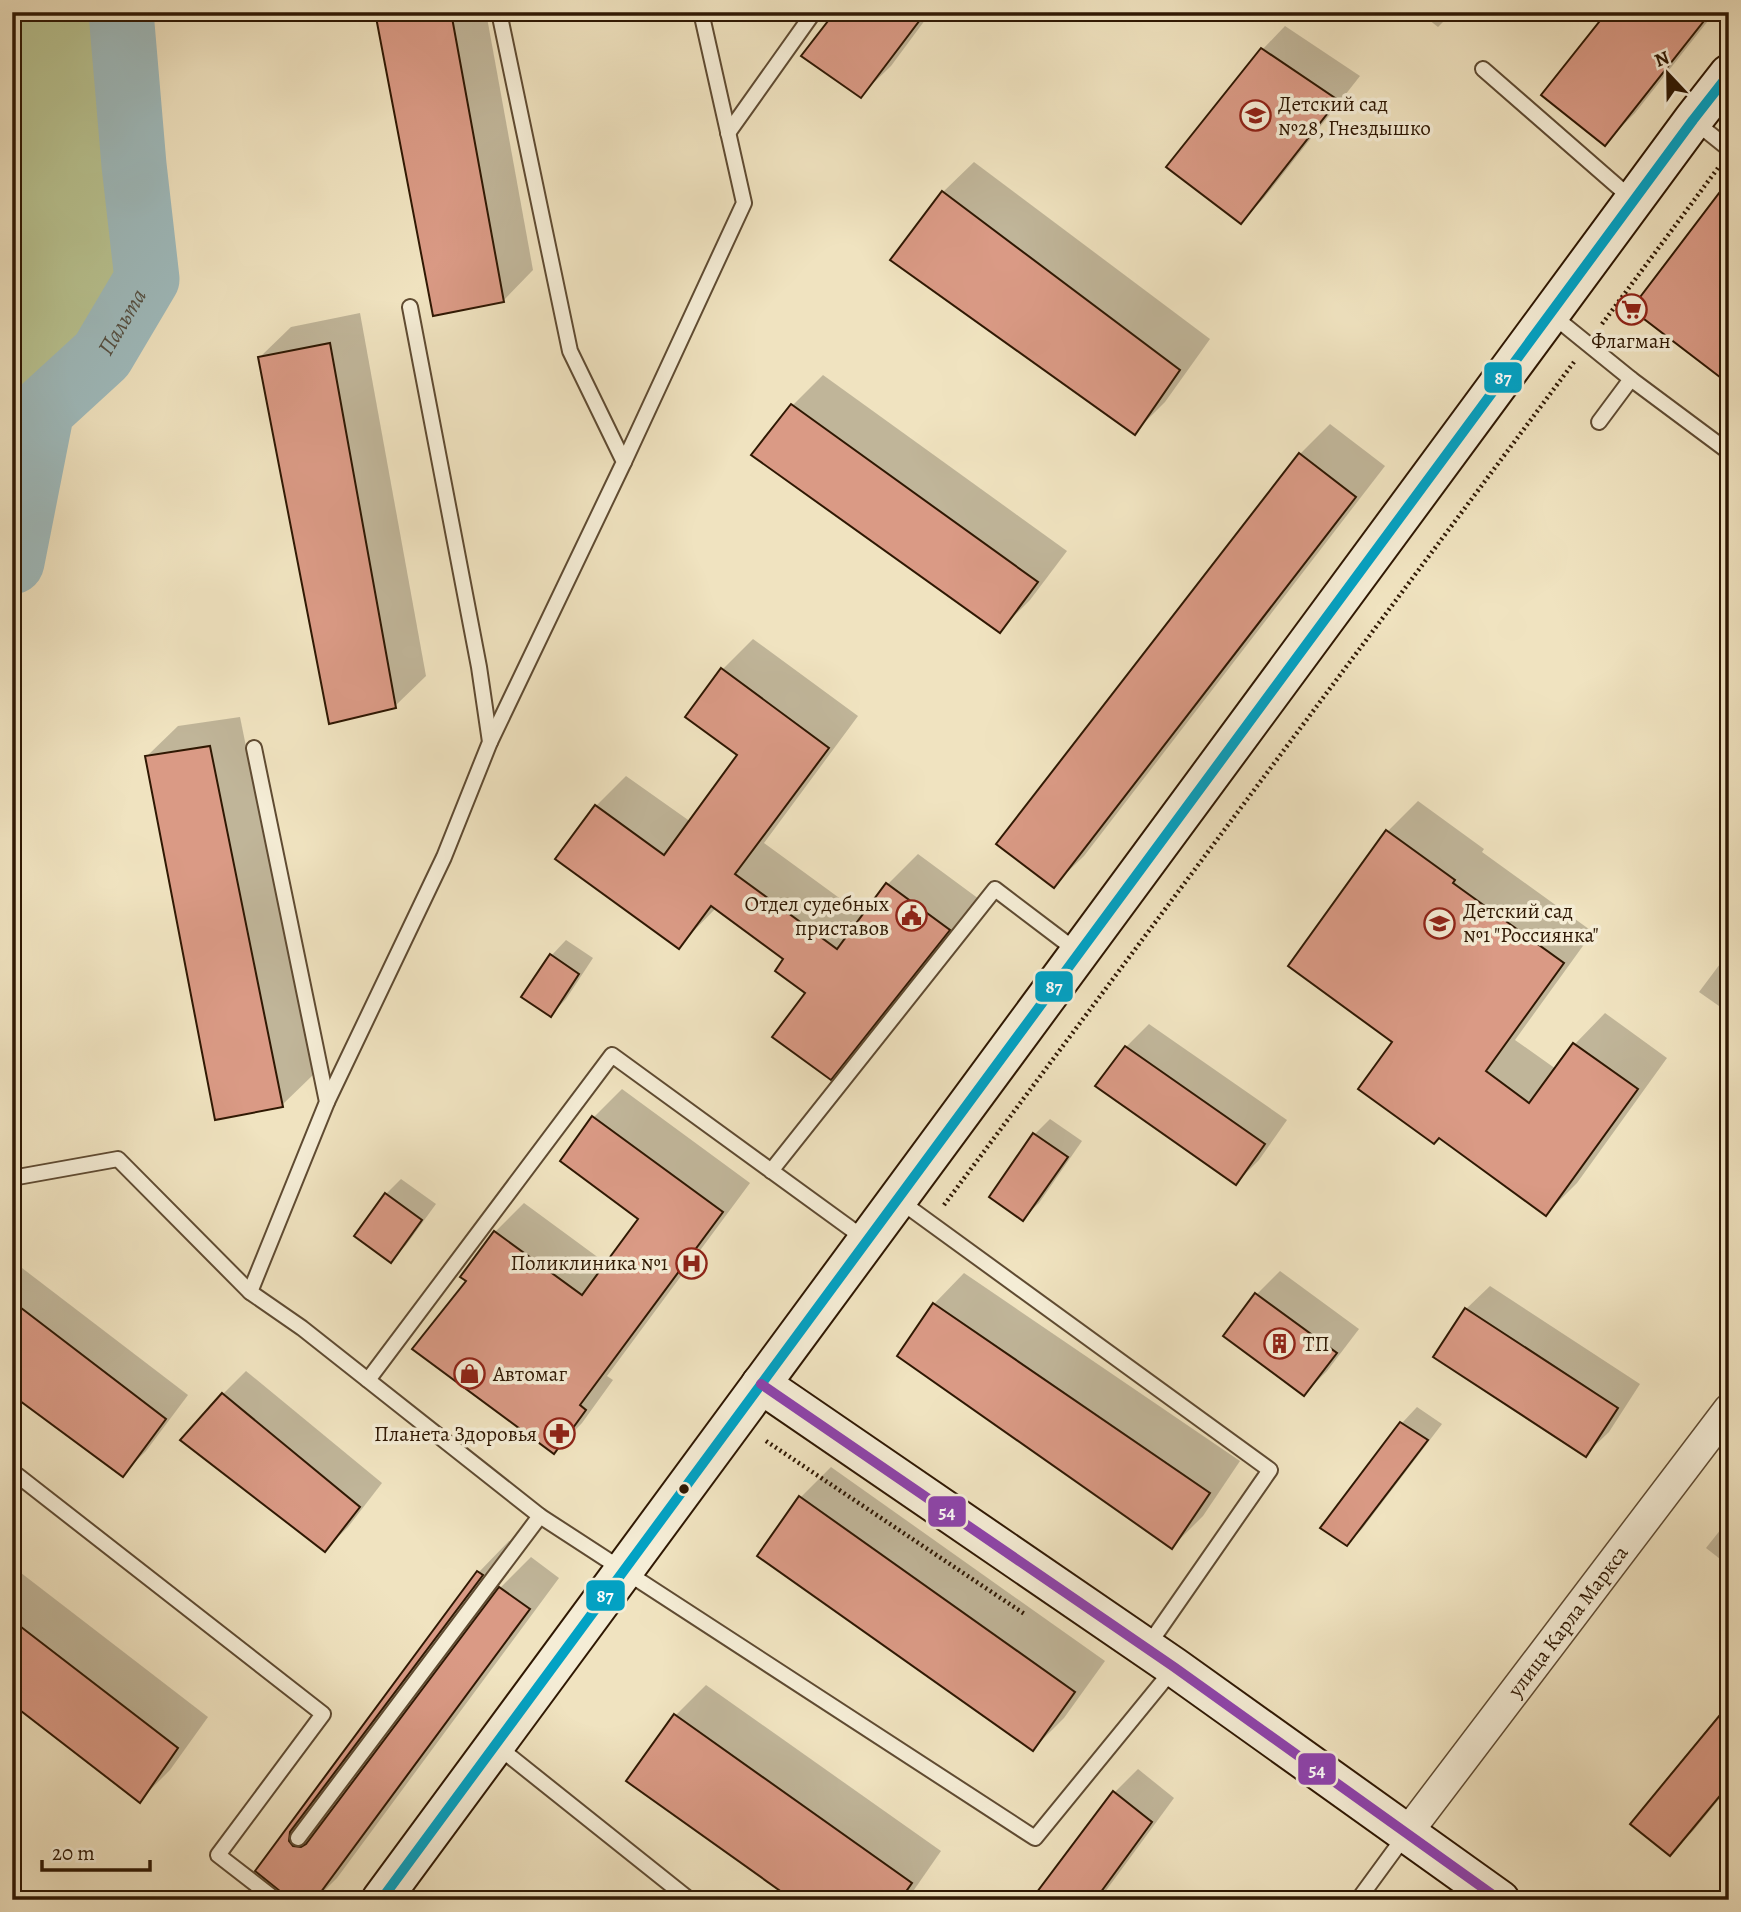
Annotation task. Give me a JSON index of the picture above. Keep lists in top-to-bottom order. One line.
{"streets":{"street":["улица Карла Маркса"]},"water":["Пальта"],"places":{"school or university":["Детский сад №28, Гнездышко","Детский сад №1 \"Россиянка\""],"supermarket":["Флагман"],"public building":["Отдел судебных приставов"],"hospital":["Поликлиника №1"],"building":["ТП"],"shop":["Автомаг"],"pharmacy":["Планета Здоровья"]},"lines":["transit line 87","transit line 54"],"scale_bar":"20 m","north":"top"}
